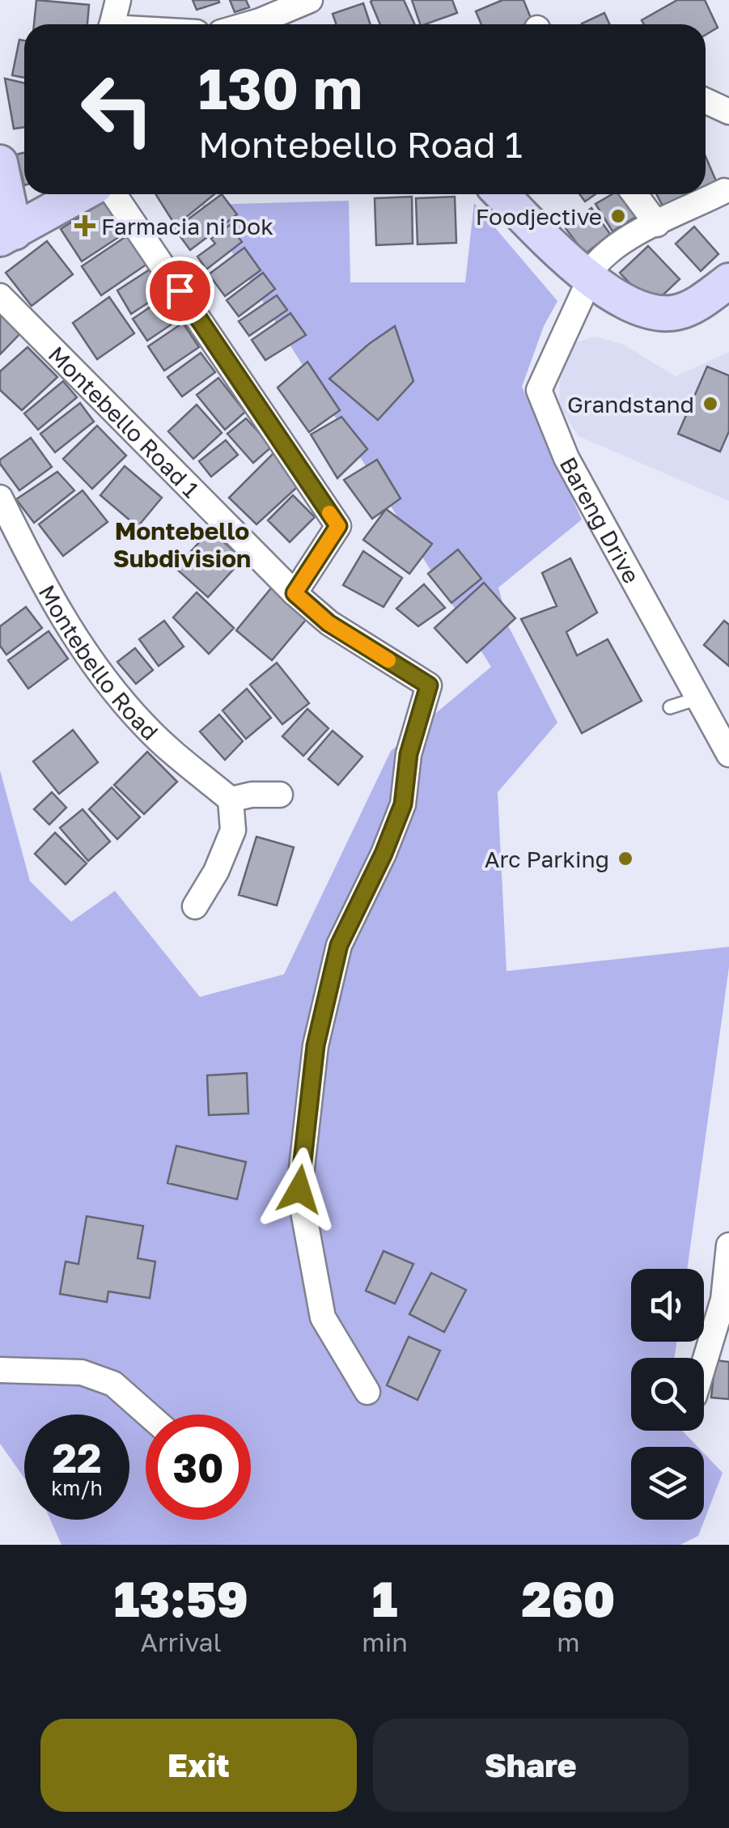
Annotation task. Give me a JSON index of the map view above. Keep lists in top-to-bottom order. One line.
{"streets":{"street":["Montebello Road 1","Bareng Drive","Montebello Road"]},"districts":["Montebello Subdivision"],"places":{"other":["Foodjective","Grandstand","Arc Parking"],"health":["Farmacia ni Dok"]},"page":{"turn":["130 m","Montebello Road 1"],"speed":"22 km/h","limit":"30","eta":["13:59","Arrival","1","min","260","m"],"buttons":["Exit","Share"]}}
